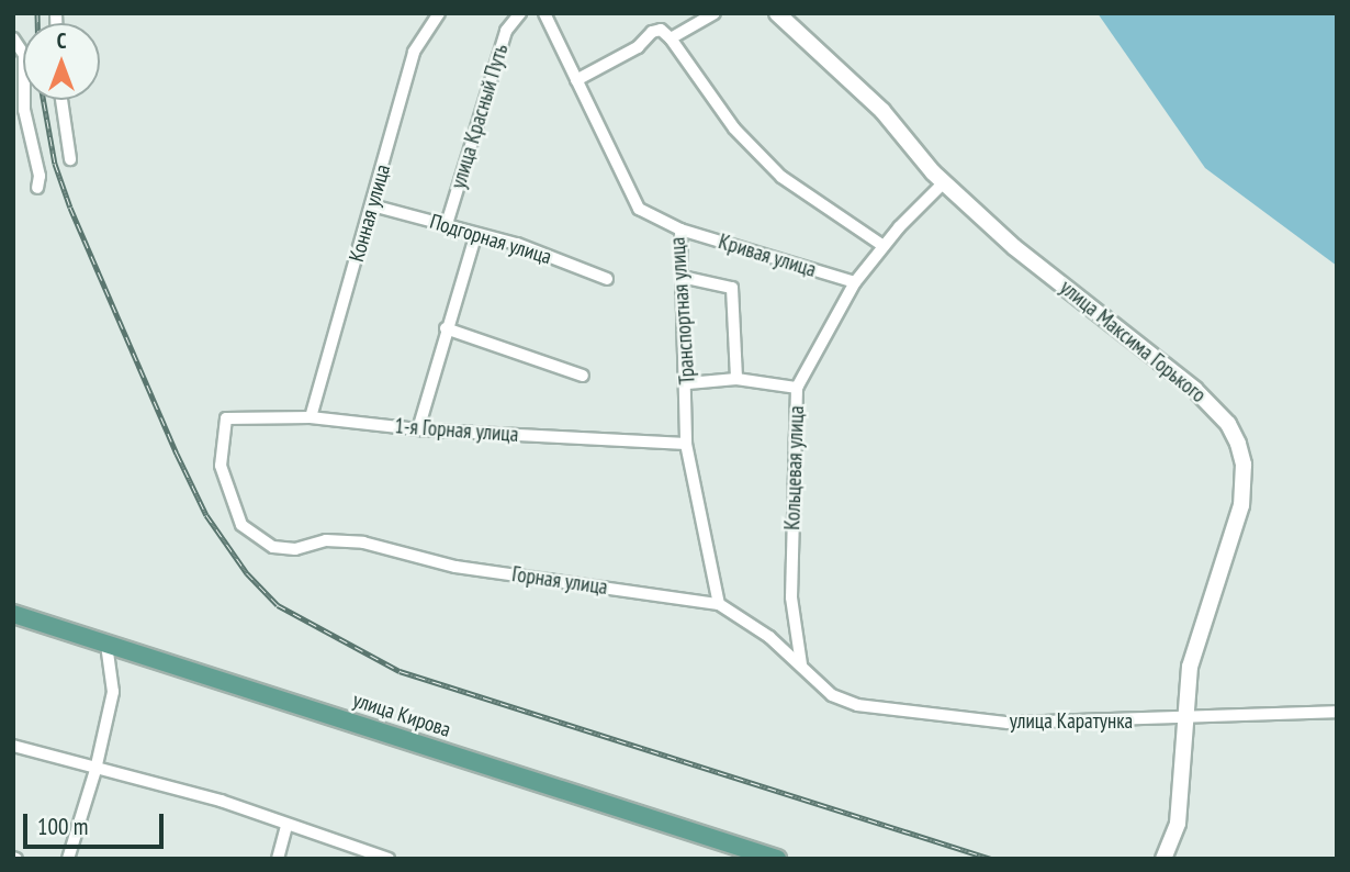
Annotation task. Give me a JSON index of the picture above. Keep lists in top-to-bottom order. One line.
{"streets":{"main road":["улица Кирова"],"street":["улица Красный Путь","Конная улица","Подгорная улица","Кривая улица","Транспортная улица","улица Максима Горького","1-я Горная улица","Кольцевая улица","Горная улица","улица Каратунка"]},"crossings":[["улица Красный Путь","Подгорная улица"],["Конная улица","Подгорная улица"],["Конная улица","1-я Горная улица"],["Кривая улица","Транспортная улица"],["Кривая улица","Кольцевая улица"],["Транспортная улица","1-я Горная улица"],["Транспортная улица","Горная улица"],["улица Максима Горького","Кольцевая улица"],["улица Максима Горького","улица Каратунка"],["1-я Горная улица","Горная улица"],["Кольцевая улица","Горная улица"],["Горная улица","улица Каратунка"]],"scale_bar":"100 m","north":"top"}
